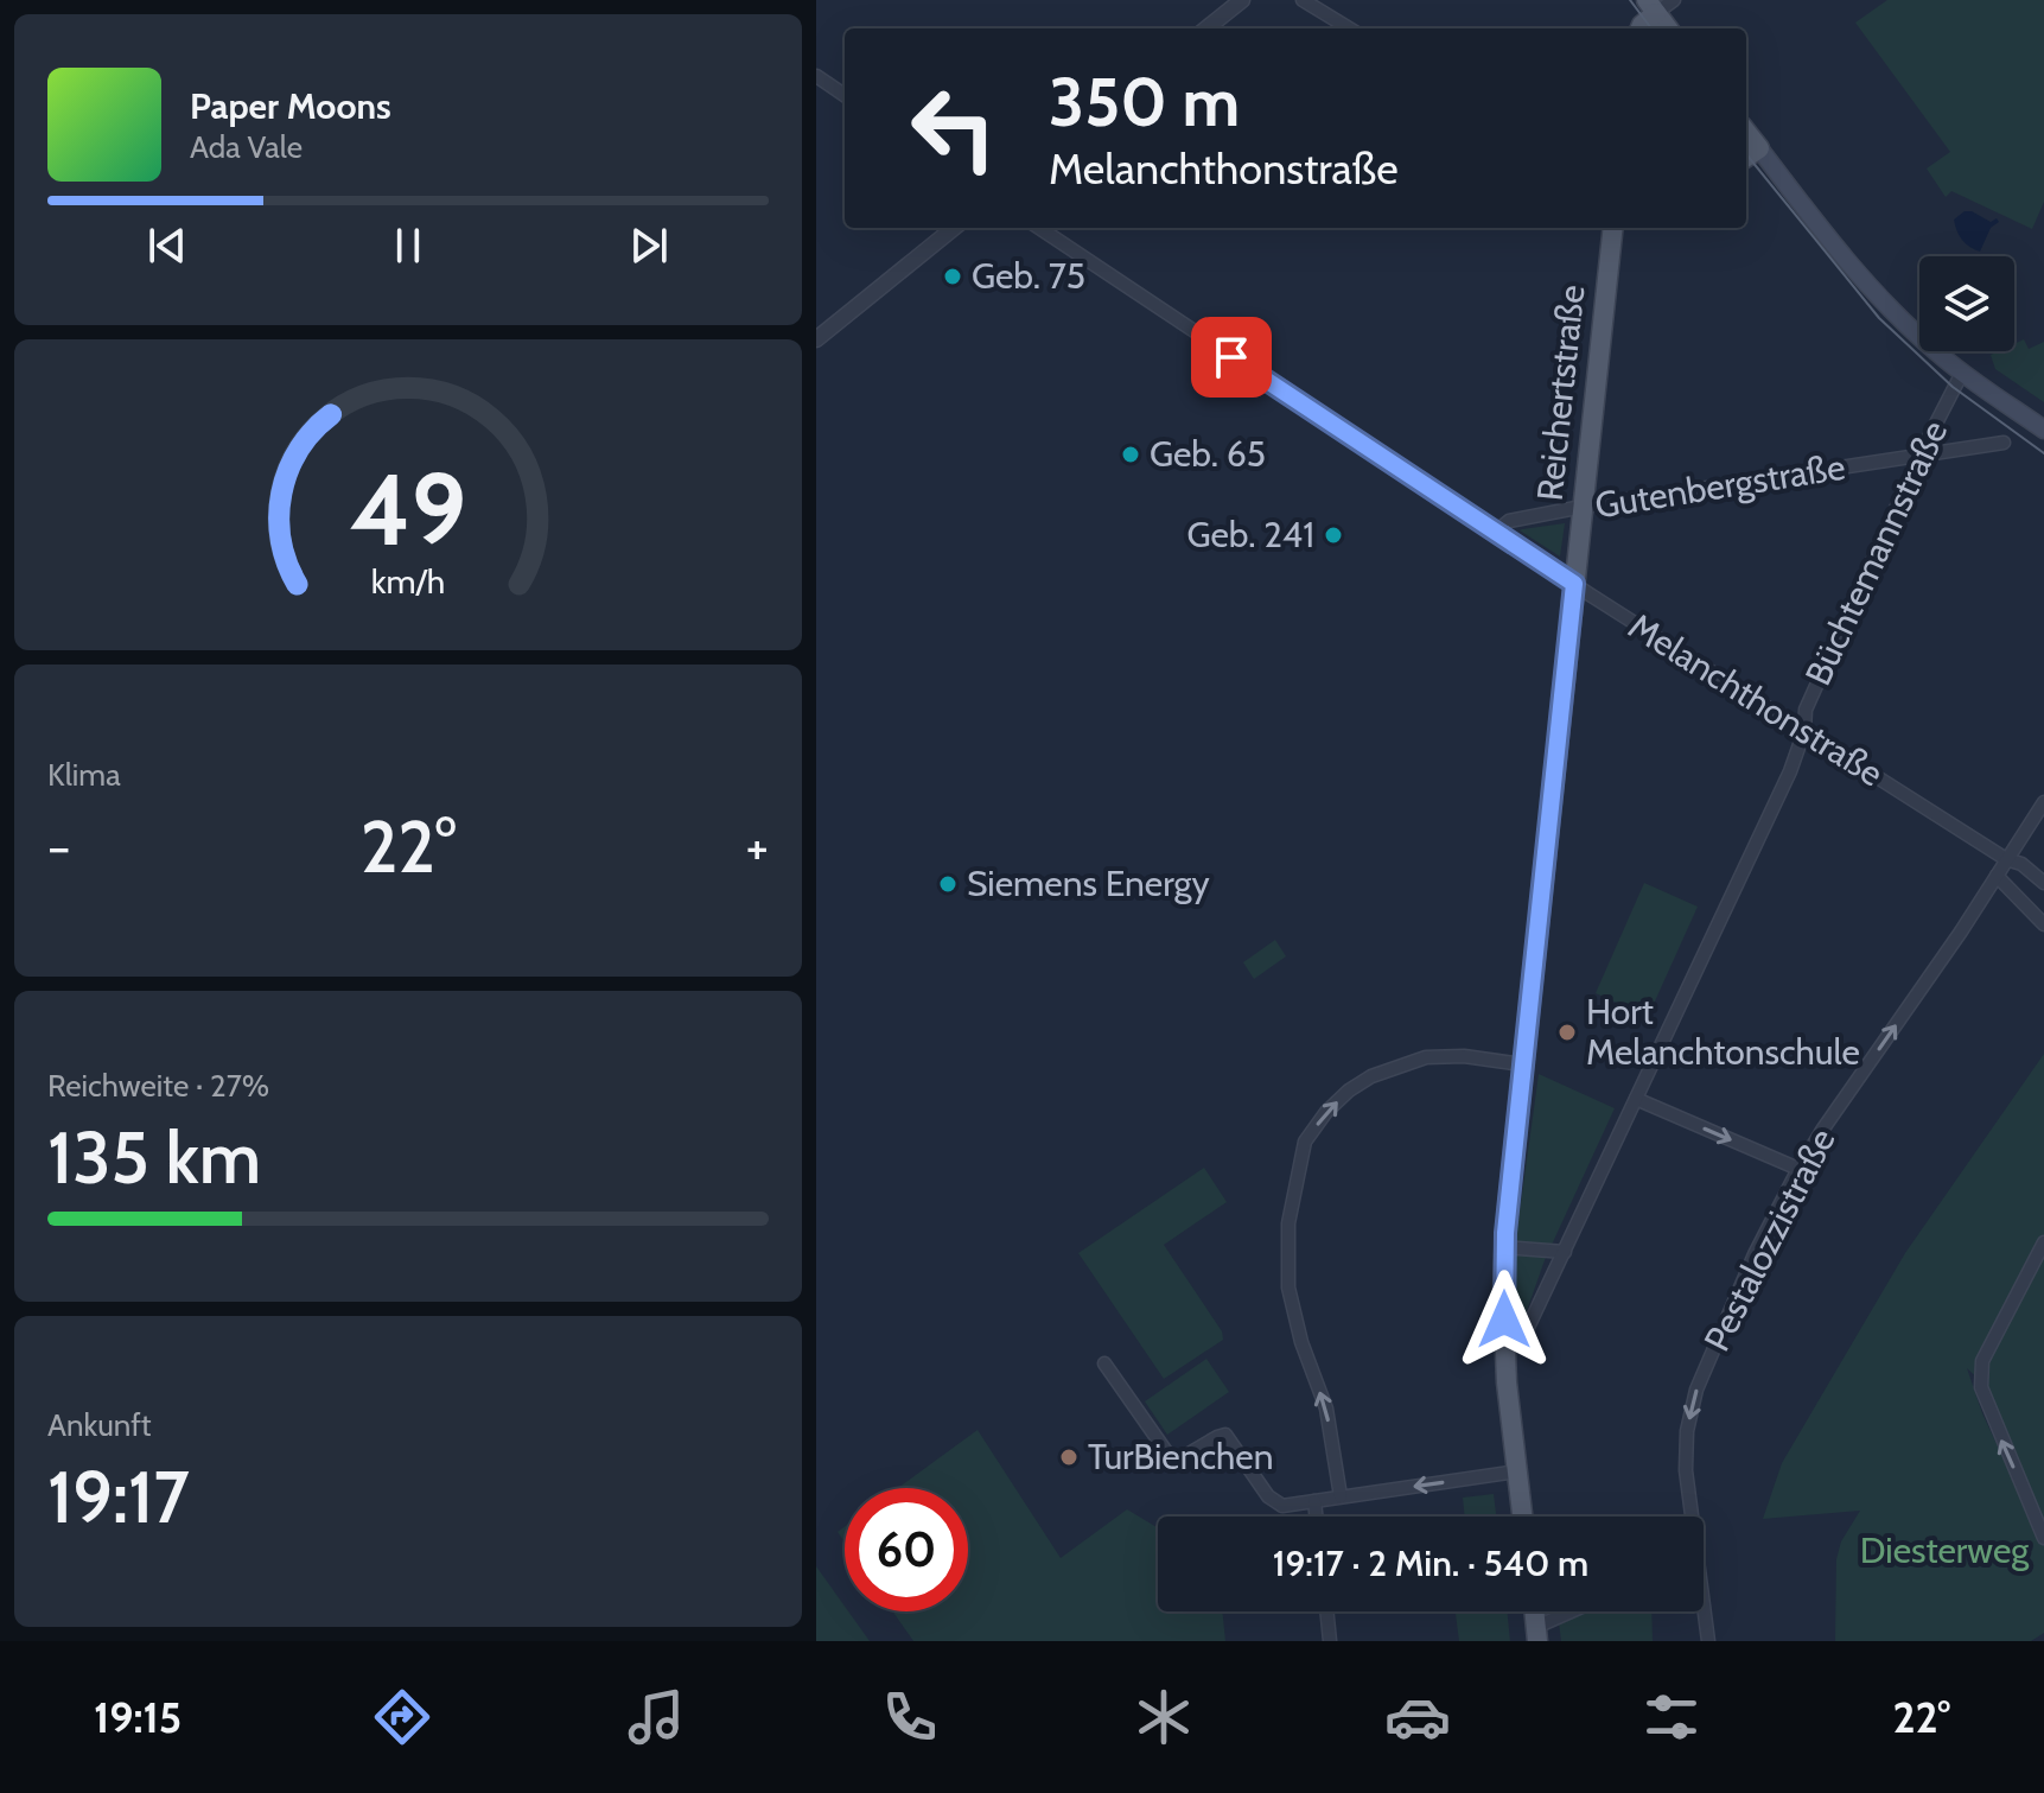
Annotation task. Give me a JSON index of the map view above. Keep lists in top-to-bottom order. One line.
{"streets":{"main road":["Reichertstraße"],"street":["Gutenbergstraße","Büchtemannstraße","Melanchthonstraße","Pestalozzistraße"]},"crossings":[["Reichertstraße","Gutenbergstraße"],["Reichertstraße","Büchtemannstraße"],["Reichertstraße","Melanchthonstraße"],["Gutenbergstraße","Büchtemannstraße"],["Gutenbergstraße","Melanchthonstraße"],["Büchtemannstraße","Melanchthonstraße"],["Melanchthonstraße","Pestalozzistraße"]],"parks":["Diesterweg"],"places":["Geb. 75","Geb. 65","Geb. 241","Siemens Energy","Hort Melanchtonschule","TurBienchen"],"page":{"turn":["350 m","Melanchthonstraße"],"song":["Paper Moons","Ada Vale"],"tile":["Klima",["Reichweite · 27%","135 km"],["Ankunft","19:17"]],"heat":["−","22°","+"],"limit":"60","trip":"19:17 · 2 Min. · 540 m","tabs":["19:15","22°"],"gauge":["49","km/h"]}}
